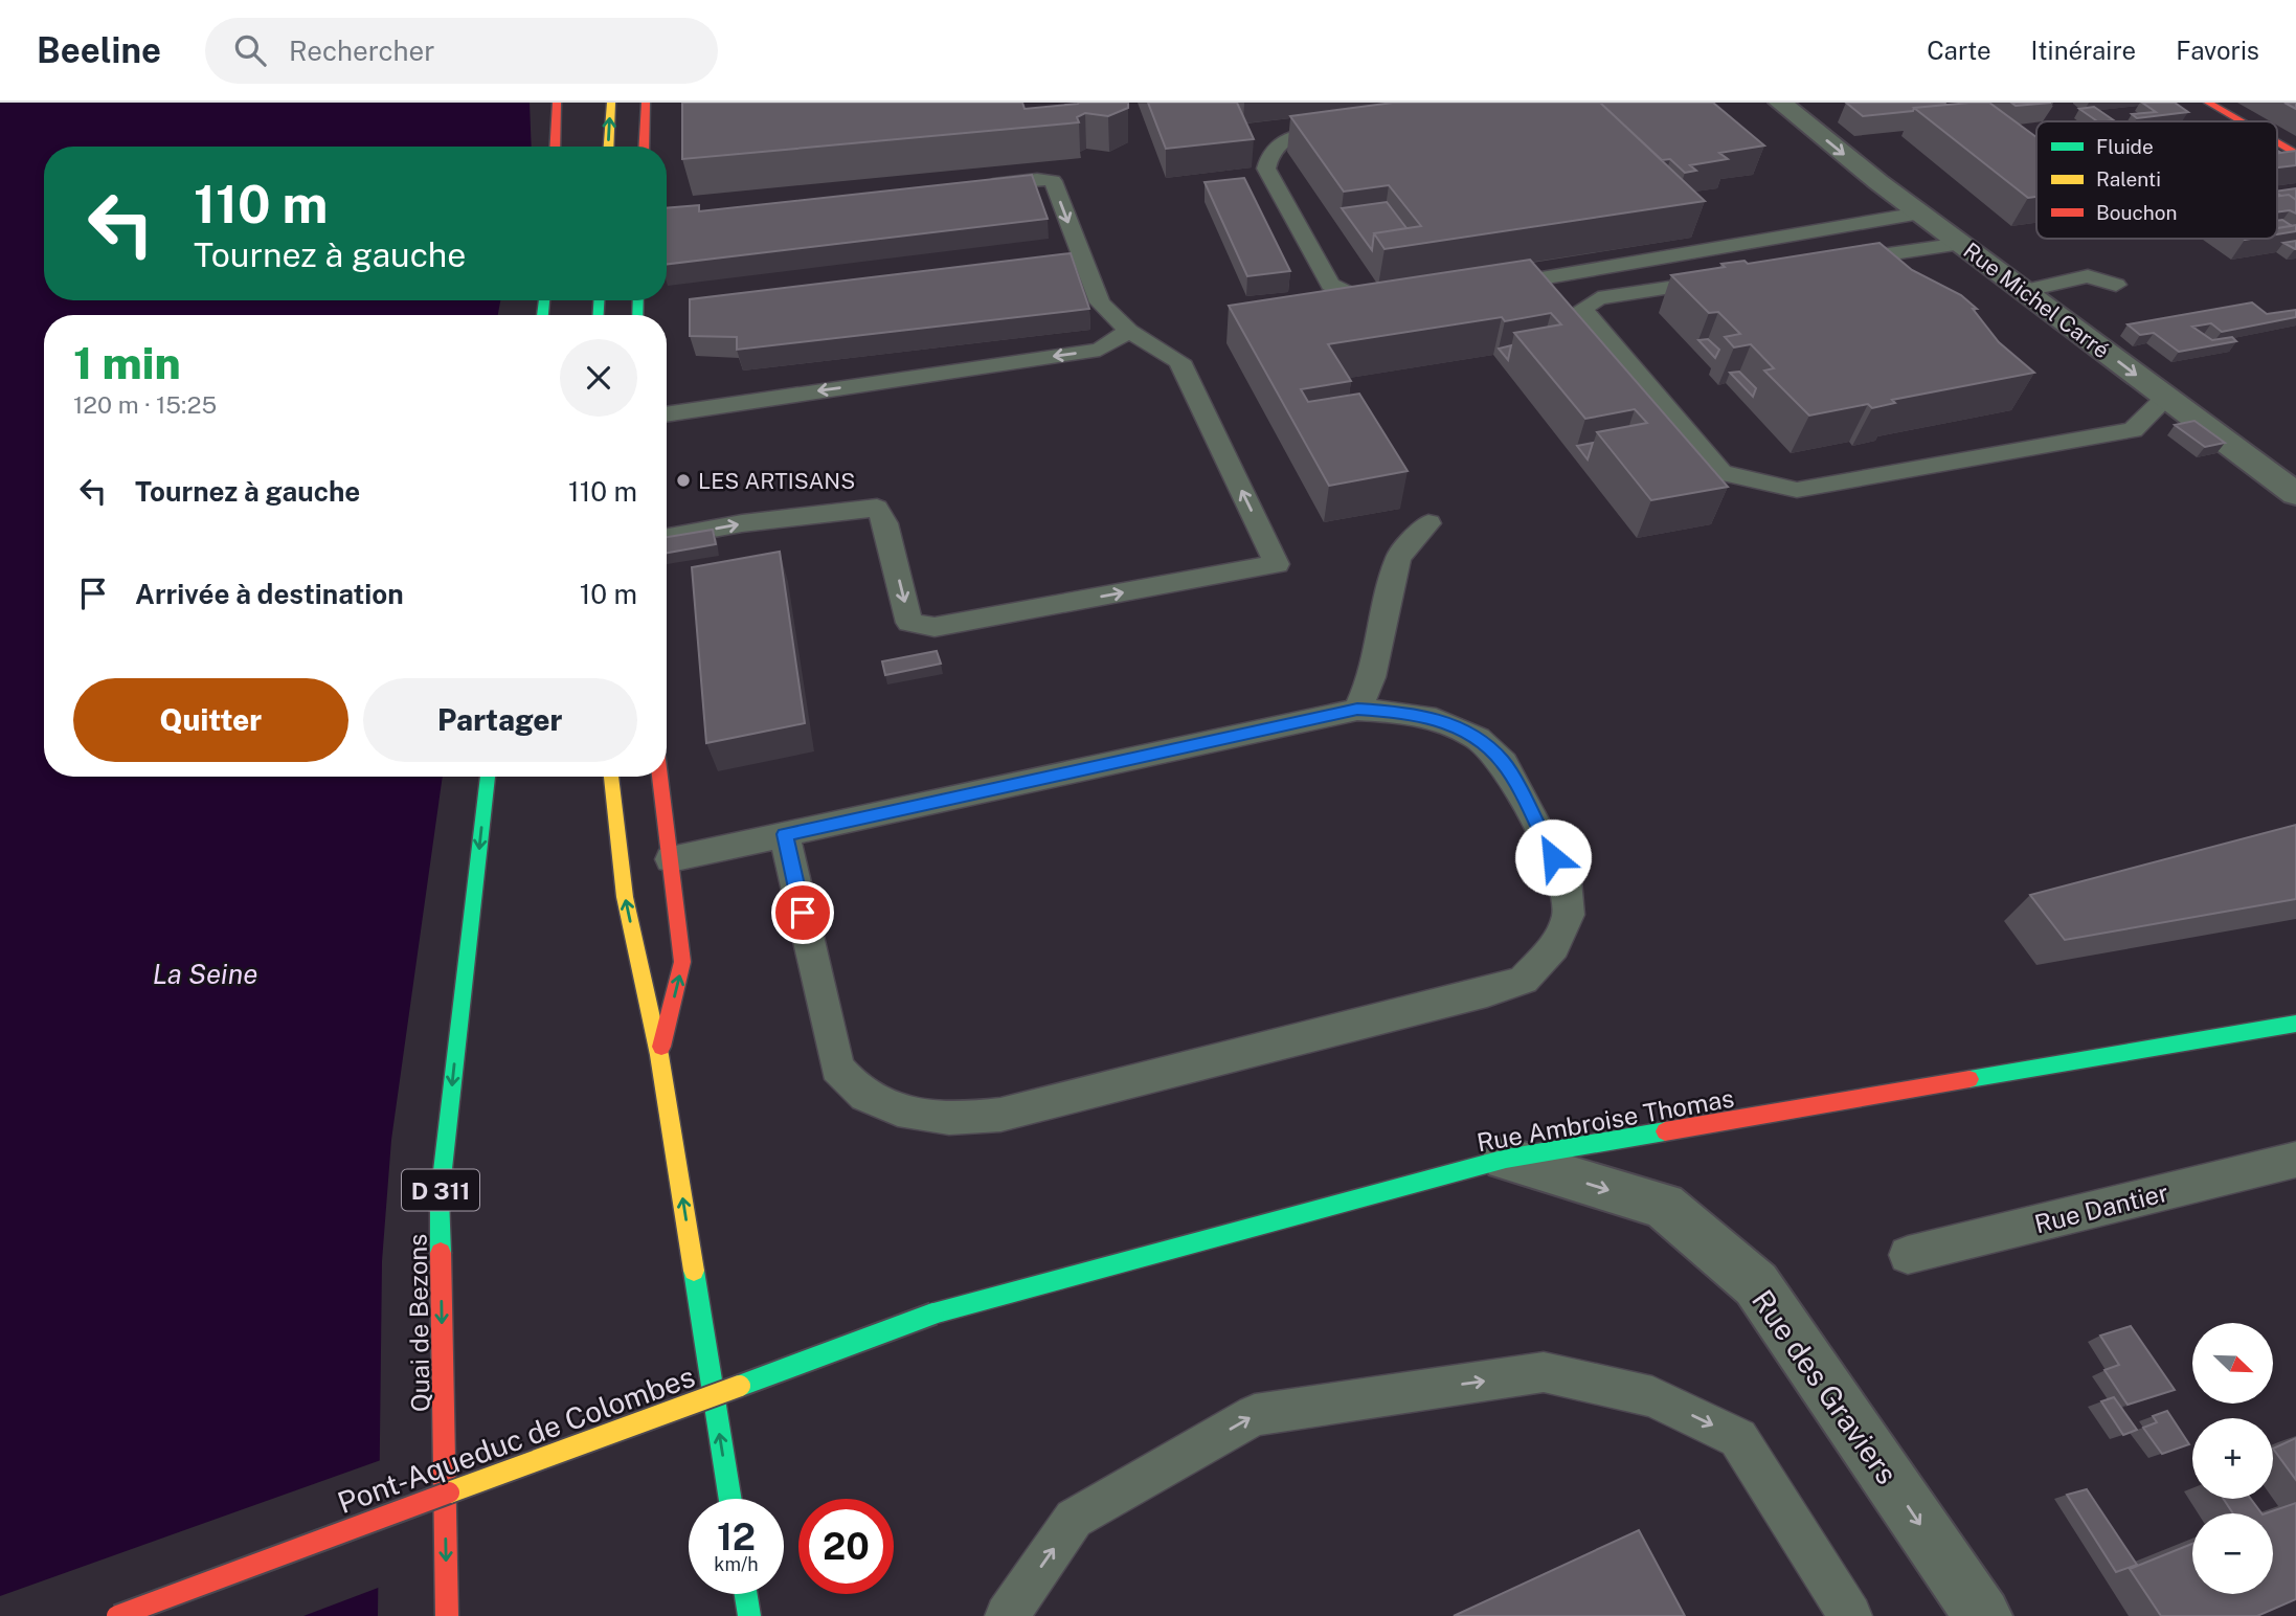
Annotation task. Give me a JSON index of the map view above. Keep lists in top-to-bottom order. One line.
{"streets":{"main road":["Rue Ambroise Thomas","D 311","Quai de Bezons","Pont-Aqueduc de Colombes"],"street":["Rue Michel Carré","Rue des Graviers"],"lane":["Rue Dantier"]},"crossings":[["Rue Ambroise Thomas","Rue des Graviers"],["Rue Ambroise Thomas","Pont-Aqueduc de Colombes"]],"one_way":["Rue Michel Carré","Quai de Bezons","Rue des Graviers"],"water":["La Seine"],"places":["LES ARTISANS"],"legend":["Fluide","Ralenti","Bouchon"],"north":"bottom right","page":{"header":"Beeline","search":"Rechercher","nav":["Carte","Itinéraire","Favoris"],"turn":["110 m","Tournez à gauche"],"heading":["1 min","120 m · 15:25"],"list":[{"name":"Tournez à gauche","value":"110 m"},{"name":"Arrivée à destination","value":"10 m"}],"buttons":["Quitter","Partager"],"map_buttons":["+","−"],"speed":"12 km/h","limit":"20"}}
